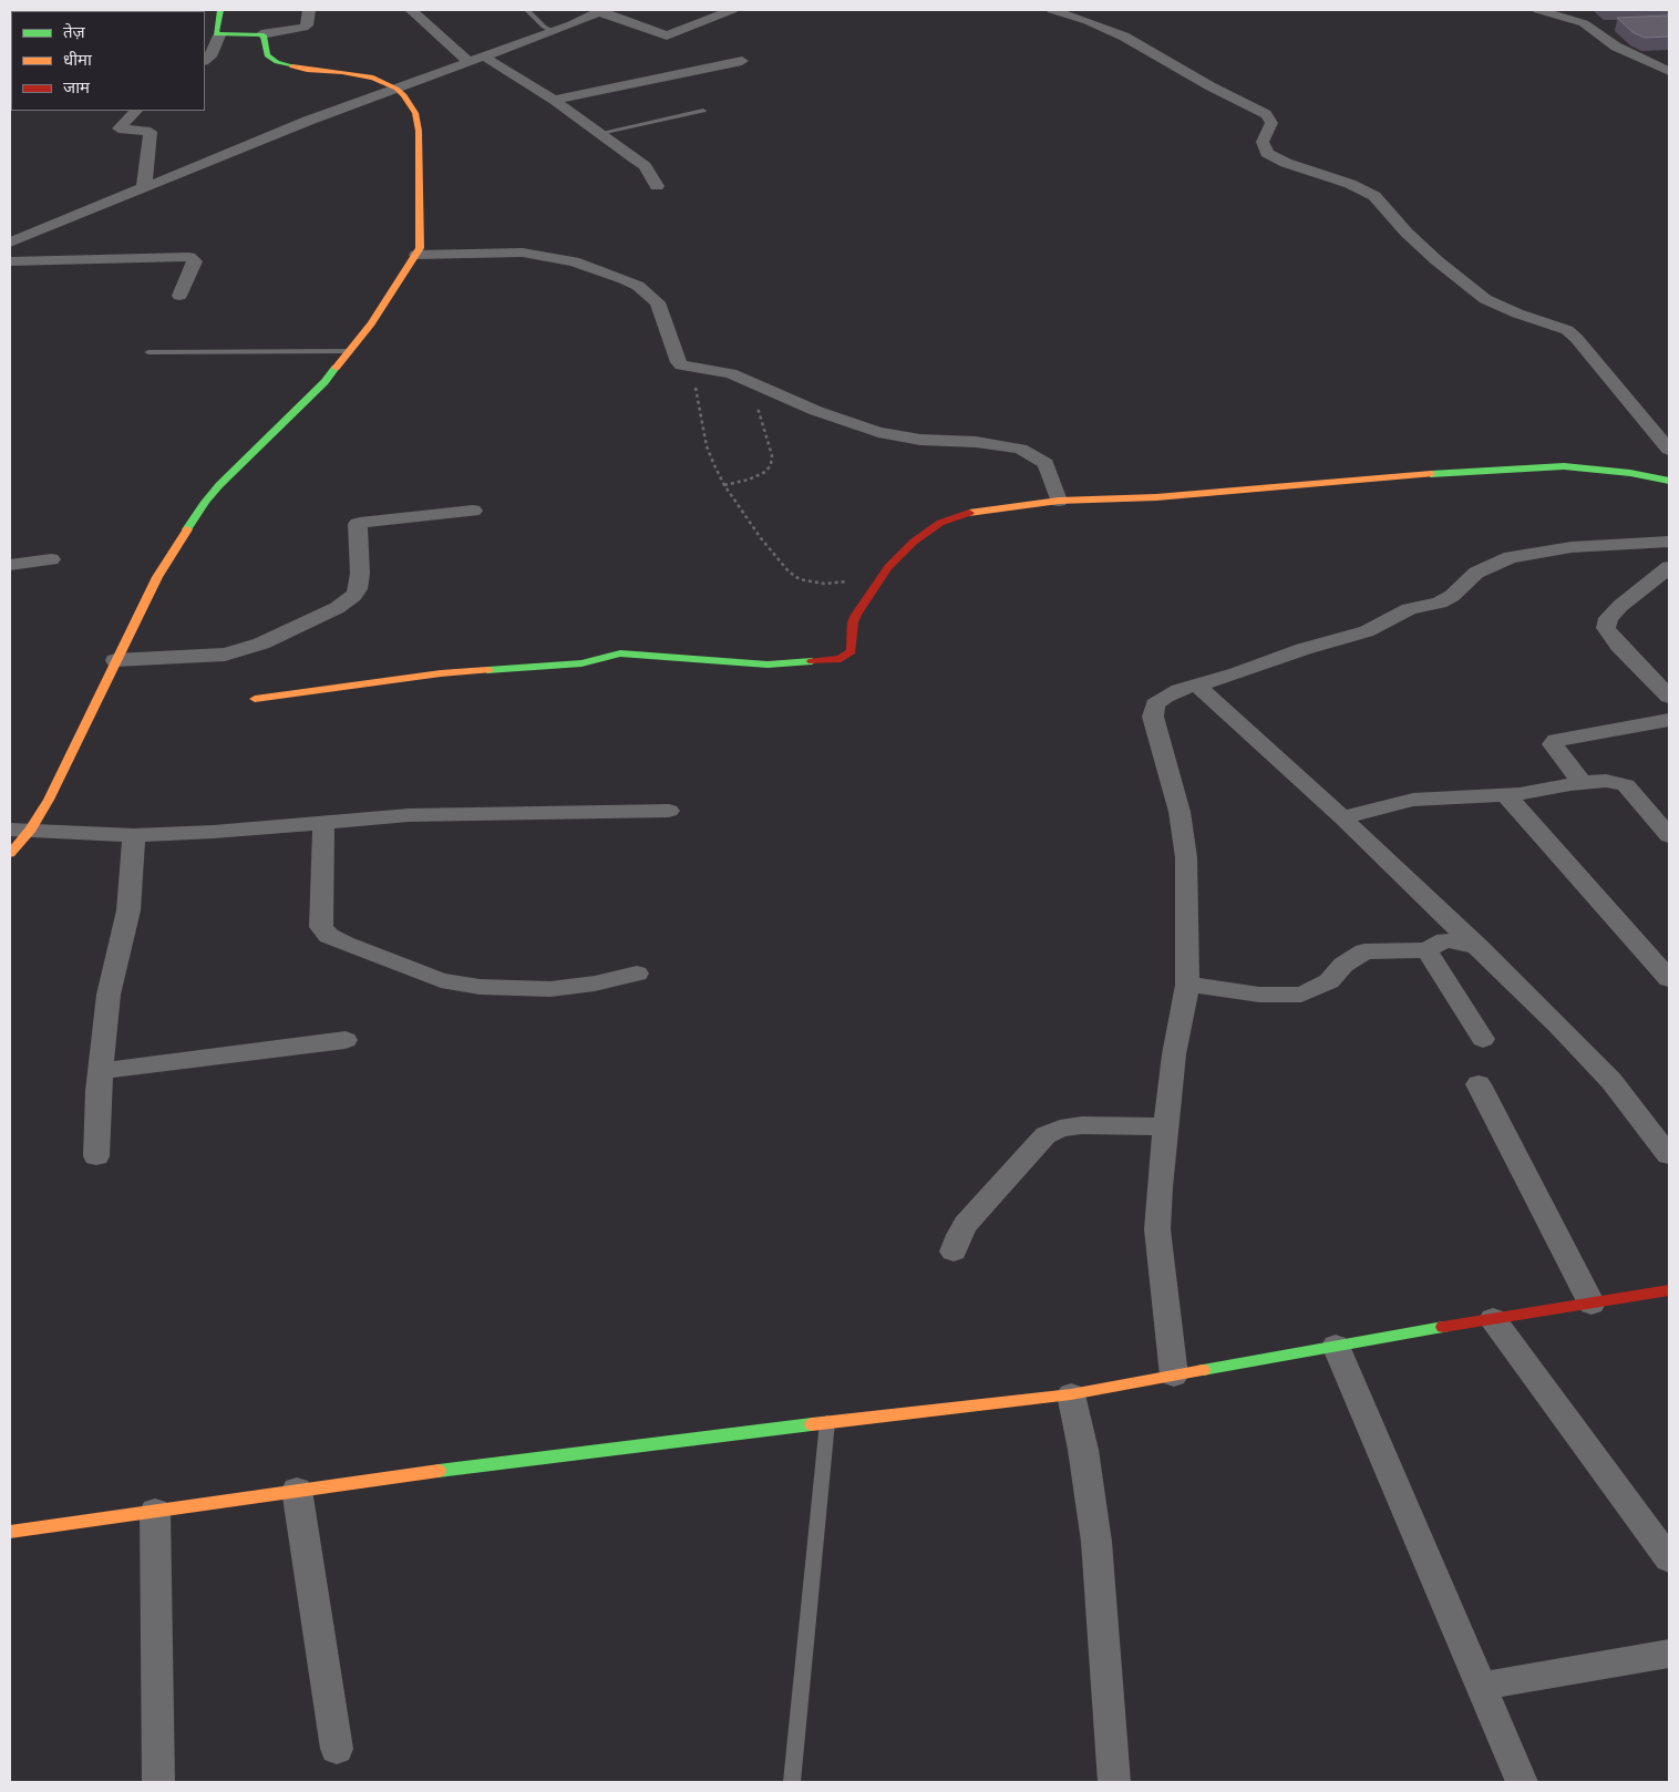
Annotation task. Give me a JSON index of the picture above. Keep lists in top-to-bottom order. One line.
{"legend":["तेज़","धीमा","जाम"]}
